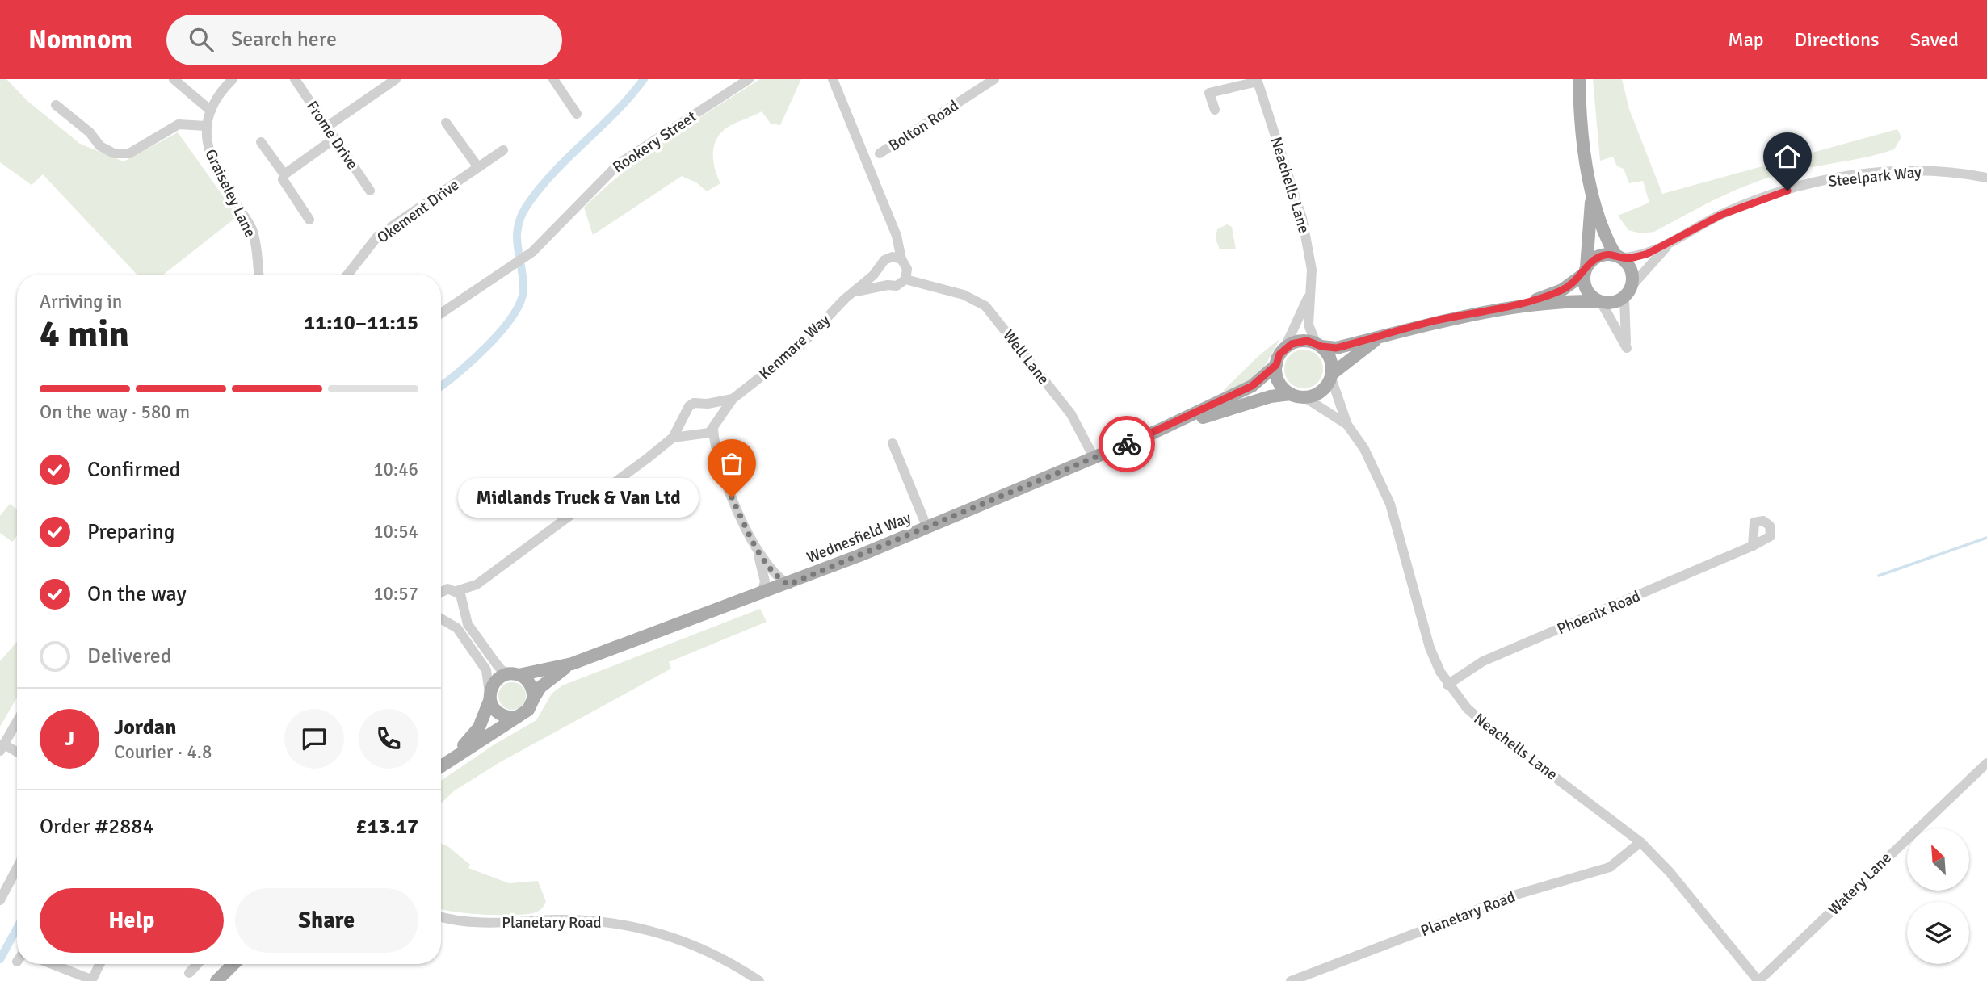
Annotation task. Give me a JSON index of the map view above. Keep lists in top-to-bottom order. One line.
{"streets":{"main road":["Wednesfield Way"],"street":["Bolton Road","Frome Drive","Rookery Street","Steelpark Way","Neachells Lane","Graiseley Lane","Okement Drive","Kenmare Way","Well Lane","Phoenix Road","Watery Lane","Planetary Road"]},"crossings":[["Neachells Lane","Wednesfield Way"],["Neachells Lane","Phoenix Road"],["Neachells Lane","Watery Lane"],["Neachells Lane","Planetary Road"],["Kenmare Way","Well Lane"],["Well Lane","Wednesfield Way"]],"places":["Midlands Truck & Van Ltd"],"north":"top left","page":{"header":"Nomnom","search":"Search here","nav":["Map","Directions","Saved"],"heading":["4 min","Arriving in","11:10–11:15"],"panel":["Jordan","Courier · 4.8","Order #2884","£13.17"],"bar":"On the way · 580 m","list":[["Confirmed","10:46"],["Preparing","10:54"],["On the way","10:57"],"Delivered"],"bubble":"Midlands Truck & Van Ltd","round":"J","buttons":["Help","Share"]}}
